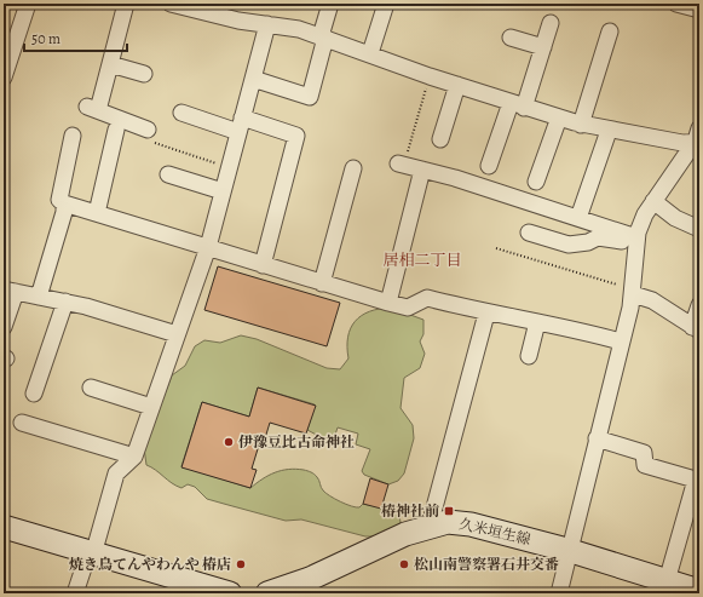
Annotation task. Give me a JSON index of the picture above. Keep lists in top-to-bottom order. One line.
{"streets":{"main road":["久米垣生線"]},"districts":["居相二丁目"],"places":{"other":["伊豫豆比古命神社","焼き鳥てんやわんや 椿店","松山南警察署石井交番"],"transit":["椿神社前"]},"scale_bar":"50 m"}
